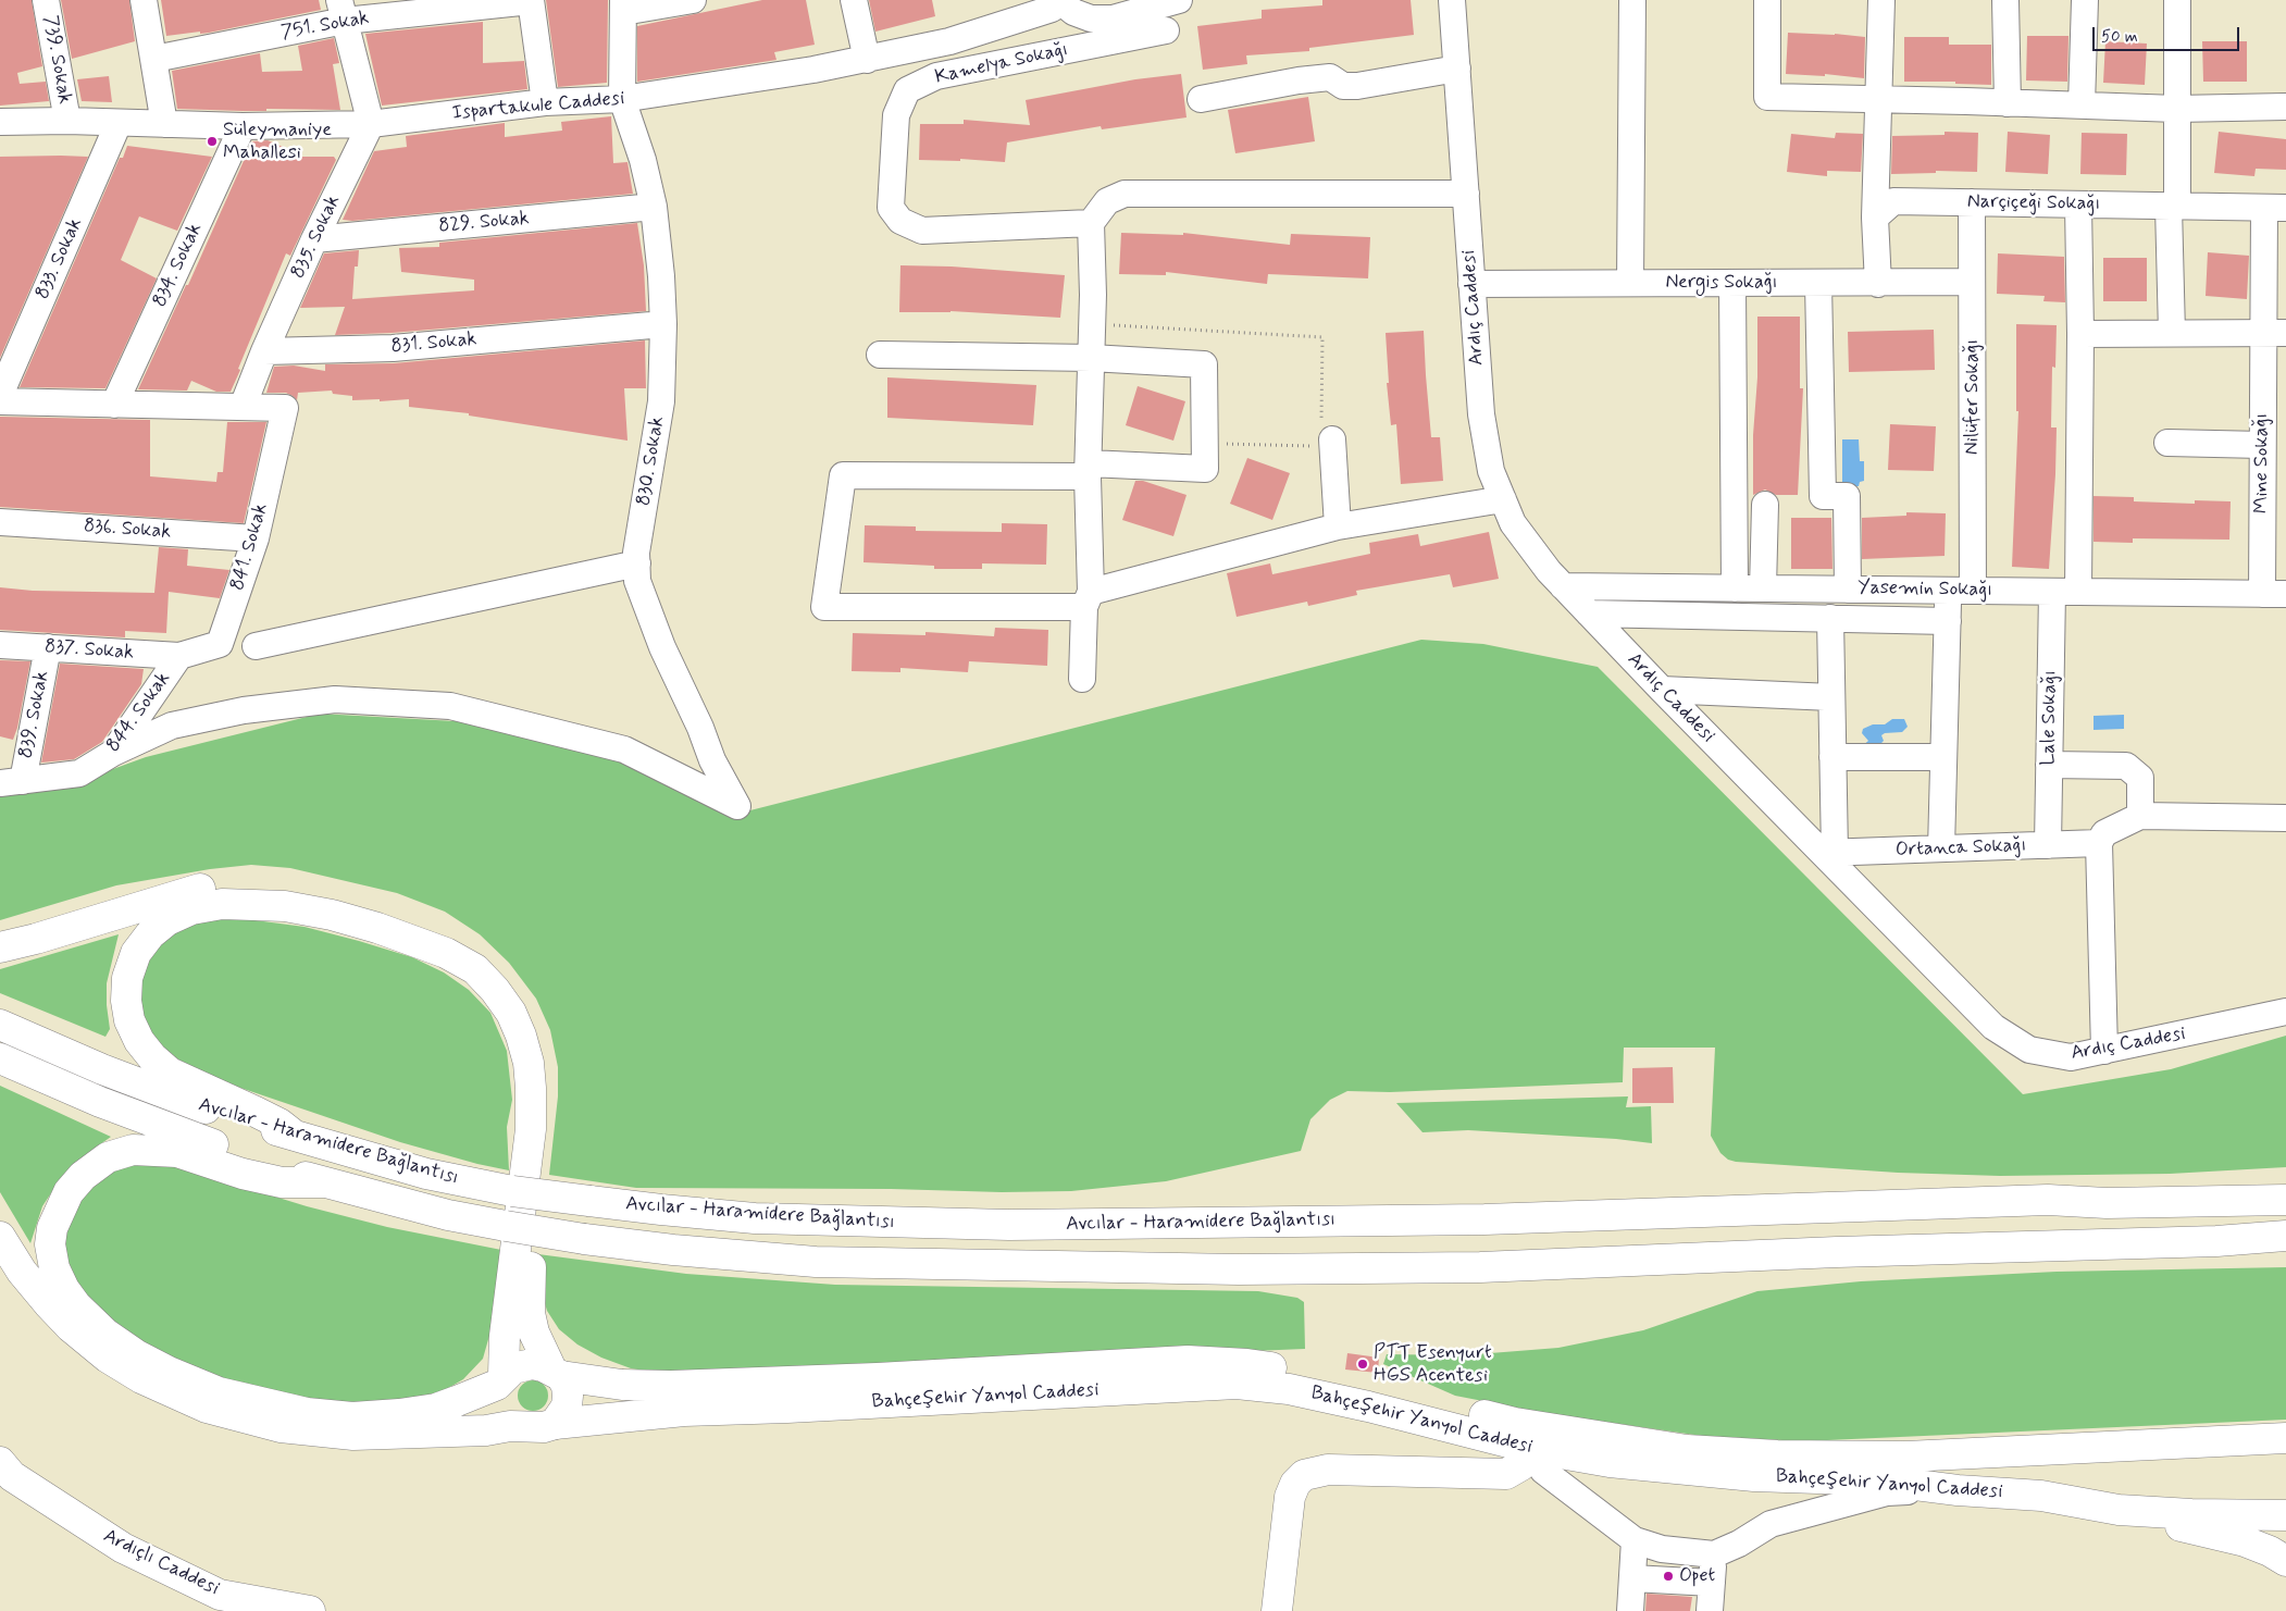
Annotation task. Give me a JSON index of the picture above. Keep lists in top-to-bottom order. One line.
{"streets":{"main road":["Avcılar - Haramidere Bağlantısı","Bahçeşehir Yanyol Caddesi","Ardıçlı Caddesi"],"street":["751. Sokak","739. Sokak","Kamelya Sokağı","Ispartakule Caddesi","Narçiçeği Sokağı","829. Sokak","835. Sokak","833. Sokak","834. Sokak","Nergis Sokağı","Ardıç Caddesi","831. Sokak","Nilüfer Sokağı","830. Sokak","Mine Sokağı","836. Sokak","841. Sokak","Yasemin Sokağı","837. Sokak","844. Sokak","839. Sokak","Lale Sokağı","Ortanca Sokağı"]},"crossings":[["739. Sokak","Ispartakule Caddesi"],["Ispartakule Caddesi","835. Sokak"],["Ispartakule Caddesi","833. Sokak"],["Ispartakule Caddesi","834. Sokak"],["Ispartakule Caddesi","830. Sokak"],["Narçiçeği Sokağı","Nilüfer Sokağı"],["Narçiçeği Sokağı","Mine Sokağı"],["829. Sokak","835. Sokak"],["829. Sokak","830. Sokak"],["835. Sokak","831. Sokak"],["Nergis Sokağı","Ardıç Caddesi"],["Nergis Sokağı","Nilüfer Sokağı"],["Ardıç Caddesi","Yasemin Sokağı"],["Ardıç Caddesi","Ortanca Sokağı"],["831. Sokak","830. Sokak"],["Nilüfer Sokağı","Yasemin Sokağı"],["830. Sokak","844. Sokak"],["Mine Sokağı","Yasemin Sokağı"],["836. Sokak","841. Sokak"],["841. Sokak","837. Sokak"],["841. Sokak","844. Sokak"],["Yasemin Sokağı","Lale Sokağı"],["837. Sokak","844. Sokak"],["837. Sokak","839. Sokak"],["844. Sokak","839. Sokak"],["Lale Sokağı","Ortanca Sokağı"]],"places":["Süleymaniye Mahallesi","PTT Esenyurt HGS Acentesi","Opet"],"scale_bar":"50 m"}
